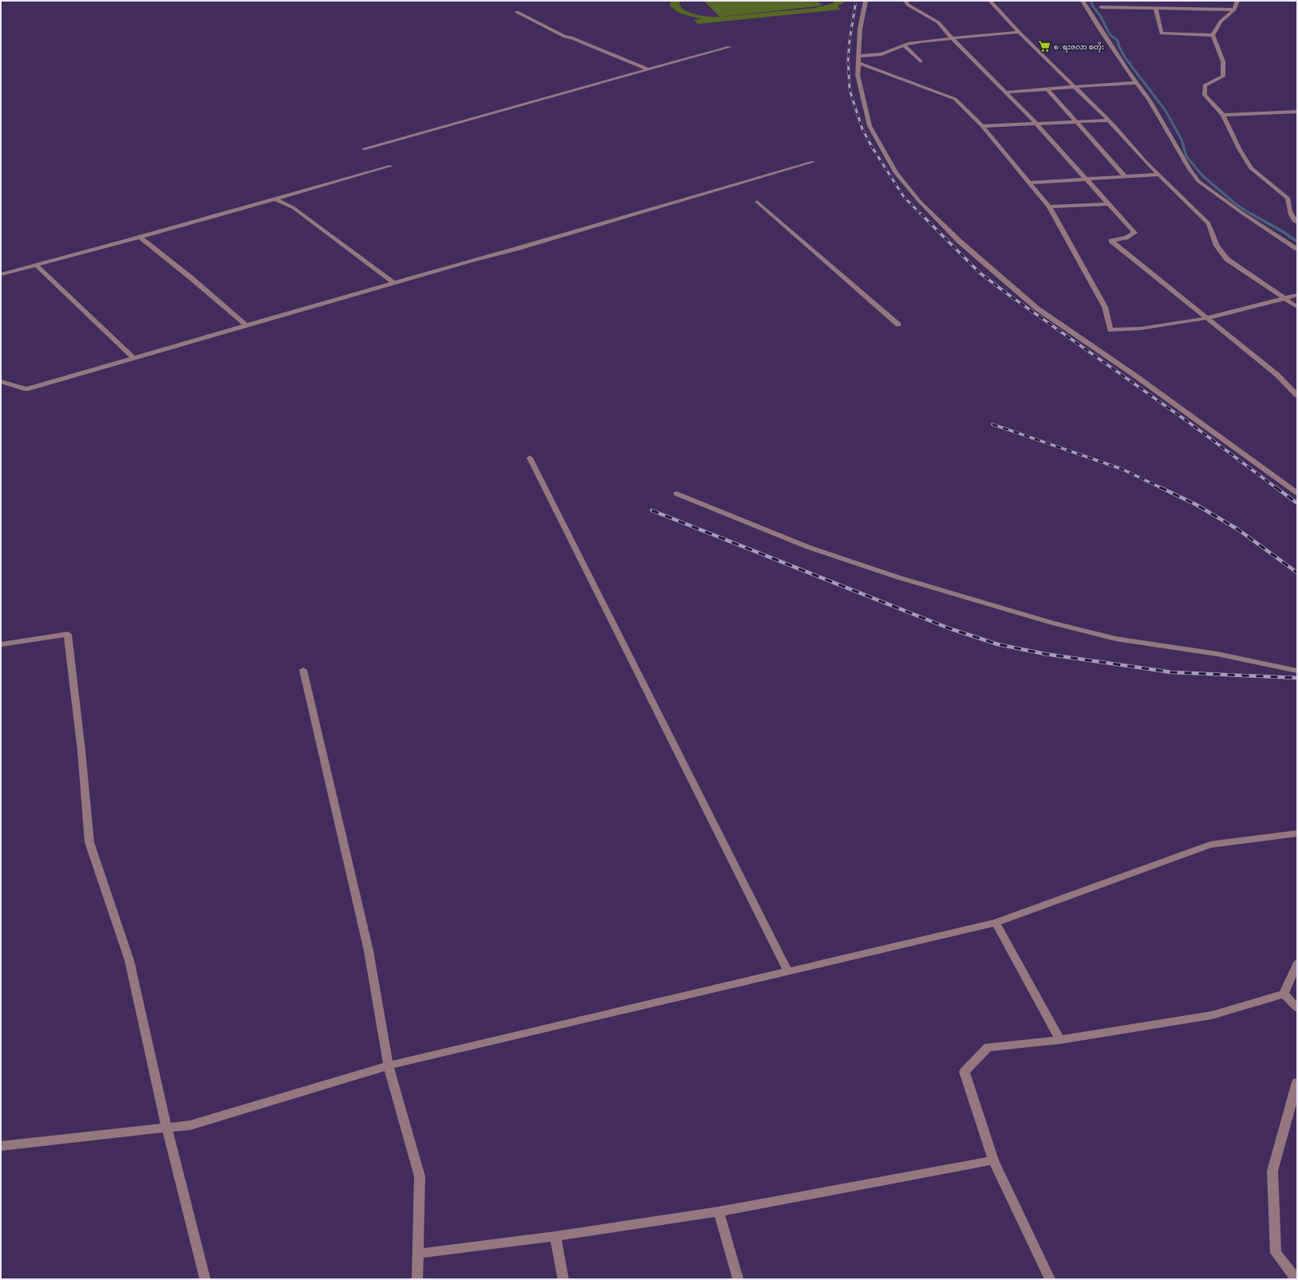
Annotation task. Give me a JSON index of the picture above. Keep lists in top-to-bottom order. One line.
{"places":{"supermarket":["ေရႊဇလာ စတိုး"]}}
